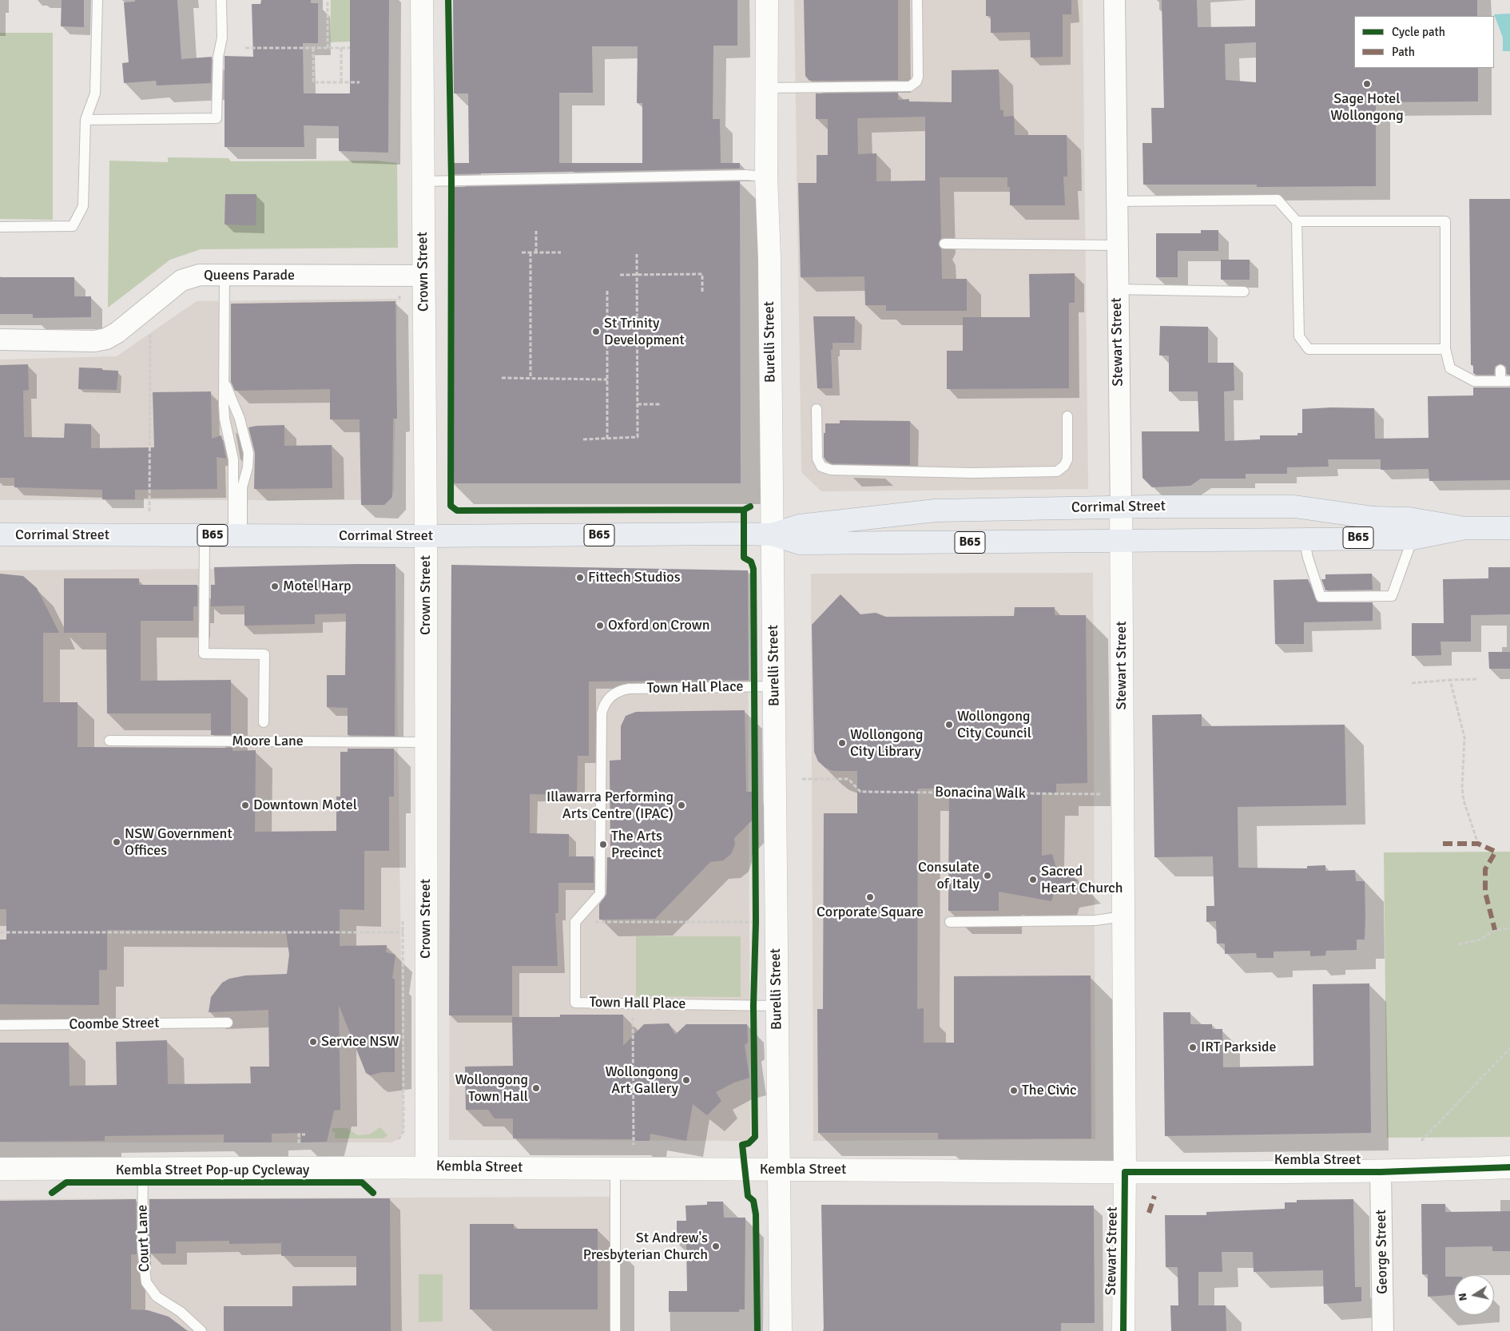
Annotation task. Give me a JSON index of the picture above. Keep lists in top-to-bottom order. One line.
{"streets":{"main road":["Crown Street","Burelli Street","Stewart Street","Corrimal Street","B65","Kembla Street"],"street":["Queens Parade","George Street"],"lane":["Town Hall Place","Moore Lane","Coombe Street","Court Lane"],"path":["Bonacina Walk"],"cycle path":["Kembla Street Pop-up Cycleway"]},"crossings":[["Crown Street","Queens Parade"],["Crown Street","Corrimal Street"],["Crown Street","Moore Lane"],["Crown Street","Kembla Street"],["Burelli Street","Corrimal Street"],["Burelli Street","Town Hall Place"],["Burelli Street","Kembla Street"],["Stewart Street","Corrimal Street"],["Stewart Street","Kembla Street"],["Kembla Street","Court Lane"],["Kembla Street","George Street"]],"places":["Sage Hotel Wollongong","St Trinity Development","Fittech Studios","Motel Harp","Oxford on Crown","Wollongong City Council","Wollongong City Library","Downtown Motel","Illawarra Performing Arts Centre (IPAC)","NSW Government Offices","The Arts Precinct","Consulate of Italy","Sacred Heart Church","Corporate Square","Service NSW","IRT Parkside","Wollongong Art Gallery","Wollongong Town Hall","The Civic","St Andrew's Presbyterian Church"],"legend":["Cycle path","Path"],"north":"left"}
